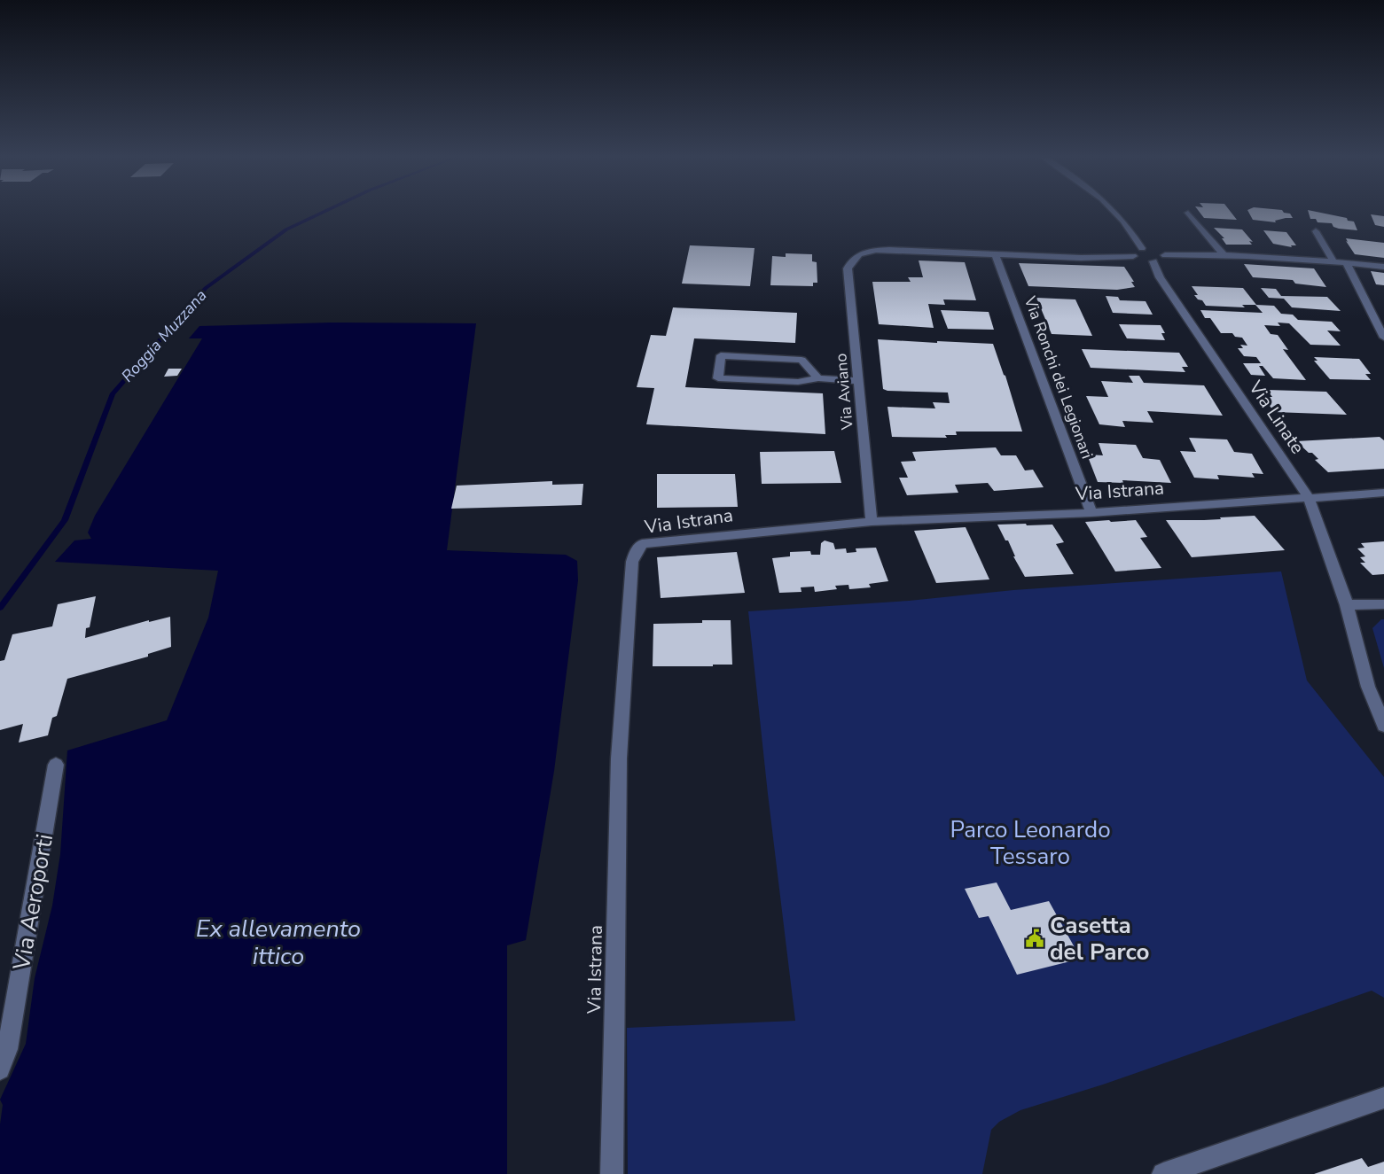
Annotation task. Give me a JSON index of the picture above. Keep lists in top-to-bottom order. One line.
{"streets":{"street":["Via Ronchi dei Legionari","Via Aviano","Via Linate","Via Istrana","Via Aeroporti"]},"crossings":[["Via Ronchi dei Legionari","Via Aviano"],["Via Ronchi dei Legionari","Via Istrana"],["Via Aviano","Via Istrana"],["Via Linate","Via Istrana"]],"water":["Roggia Muzzana","Ex allevamento ittico"],"parks":["Parco Leonardo Tessaro"],"places":{"public building":["Casetta del Parco"]}}
